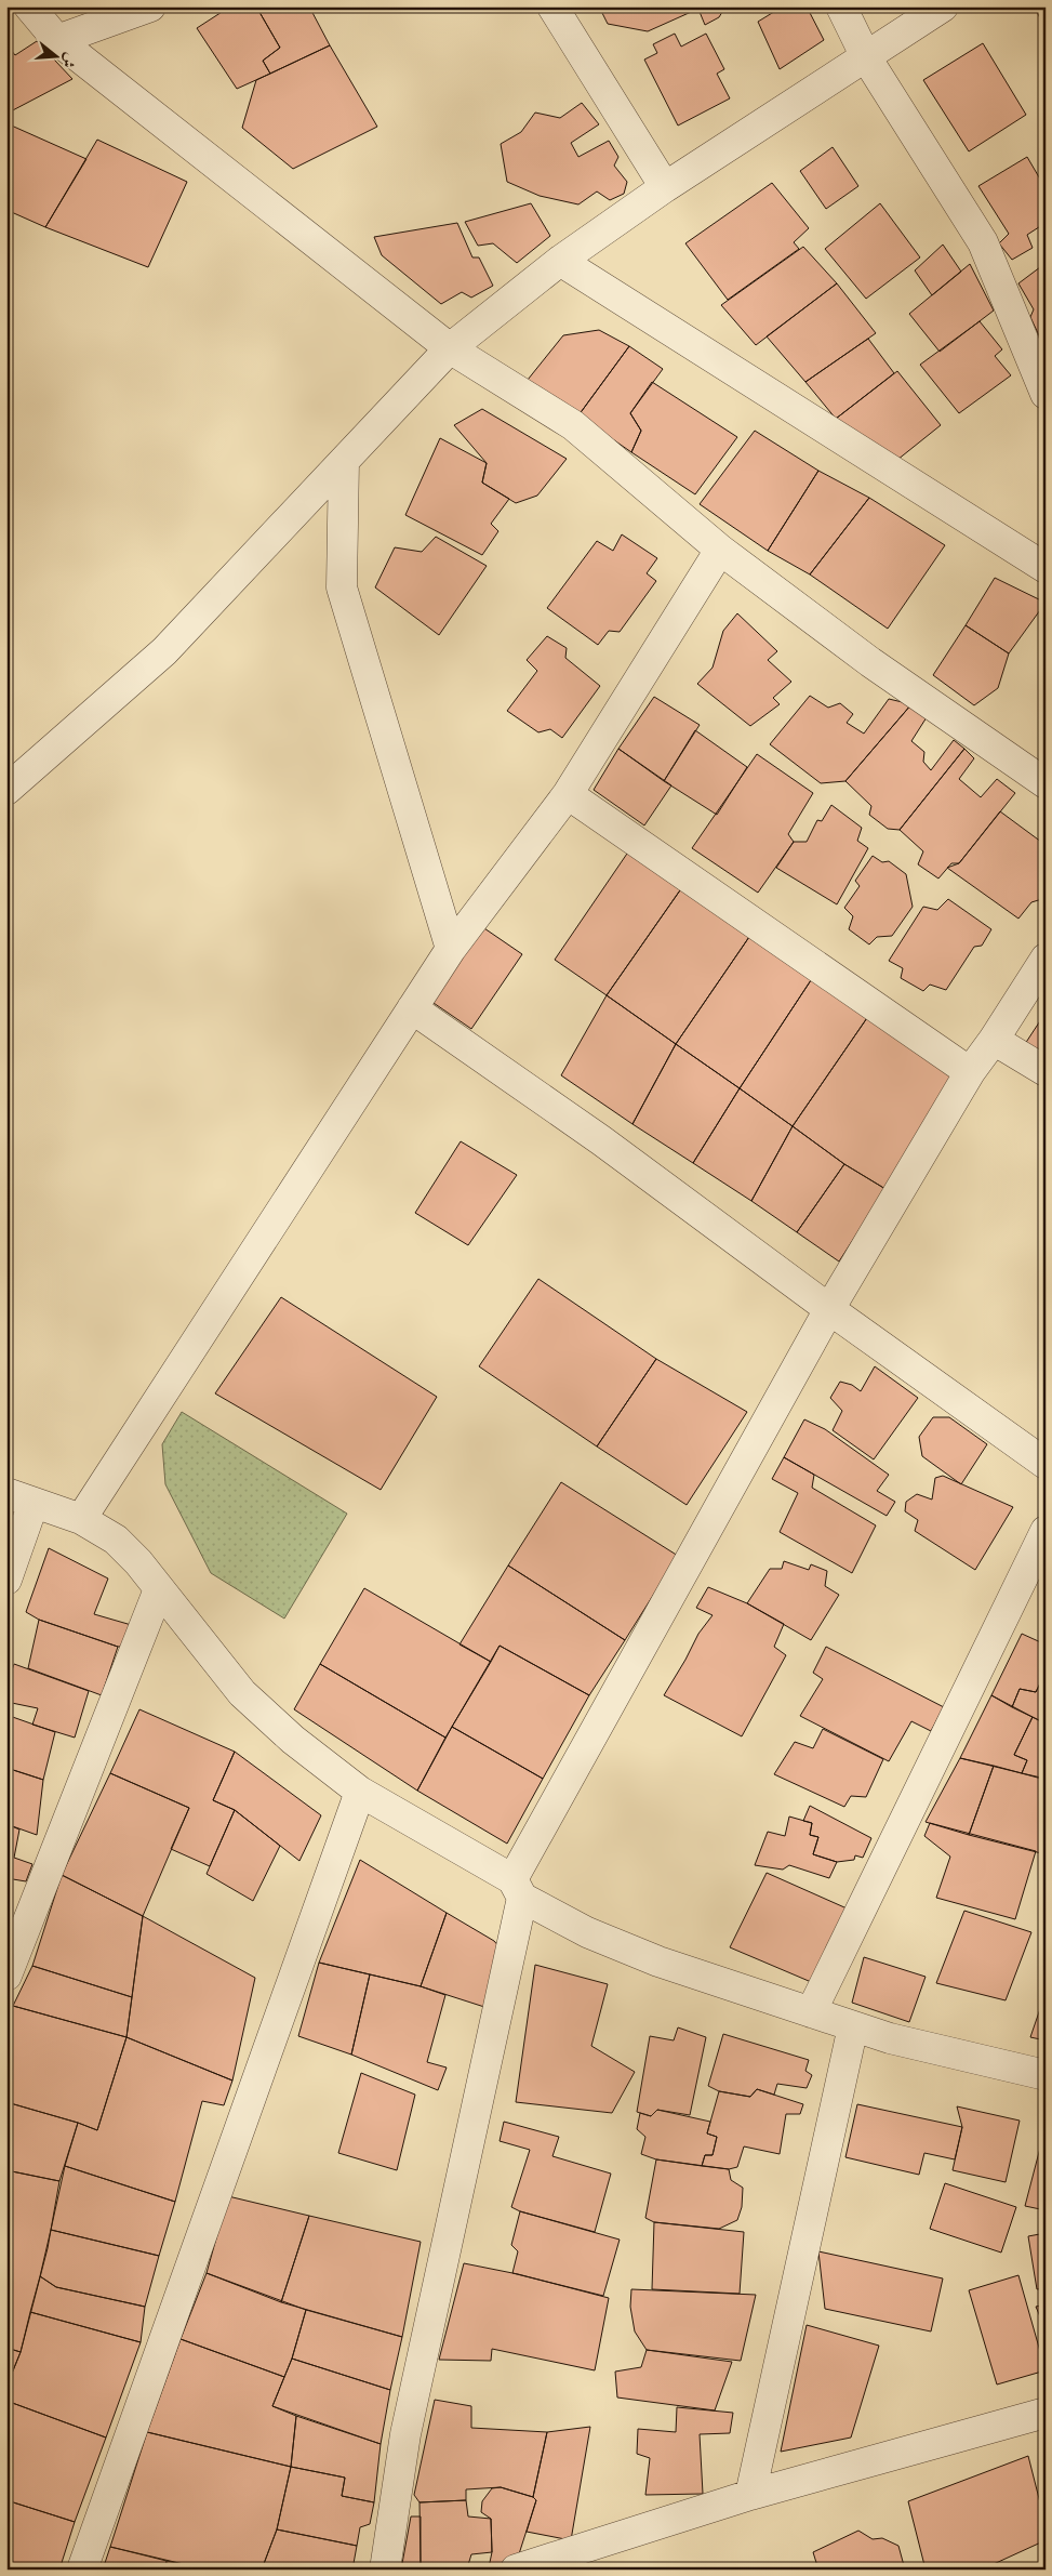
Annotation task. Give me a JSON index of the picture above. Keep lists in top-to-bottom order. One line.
{"north":"right"}
